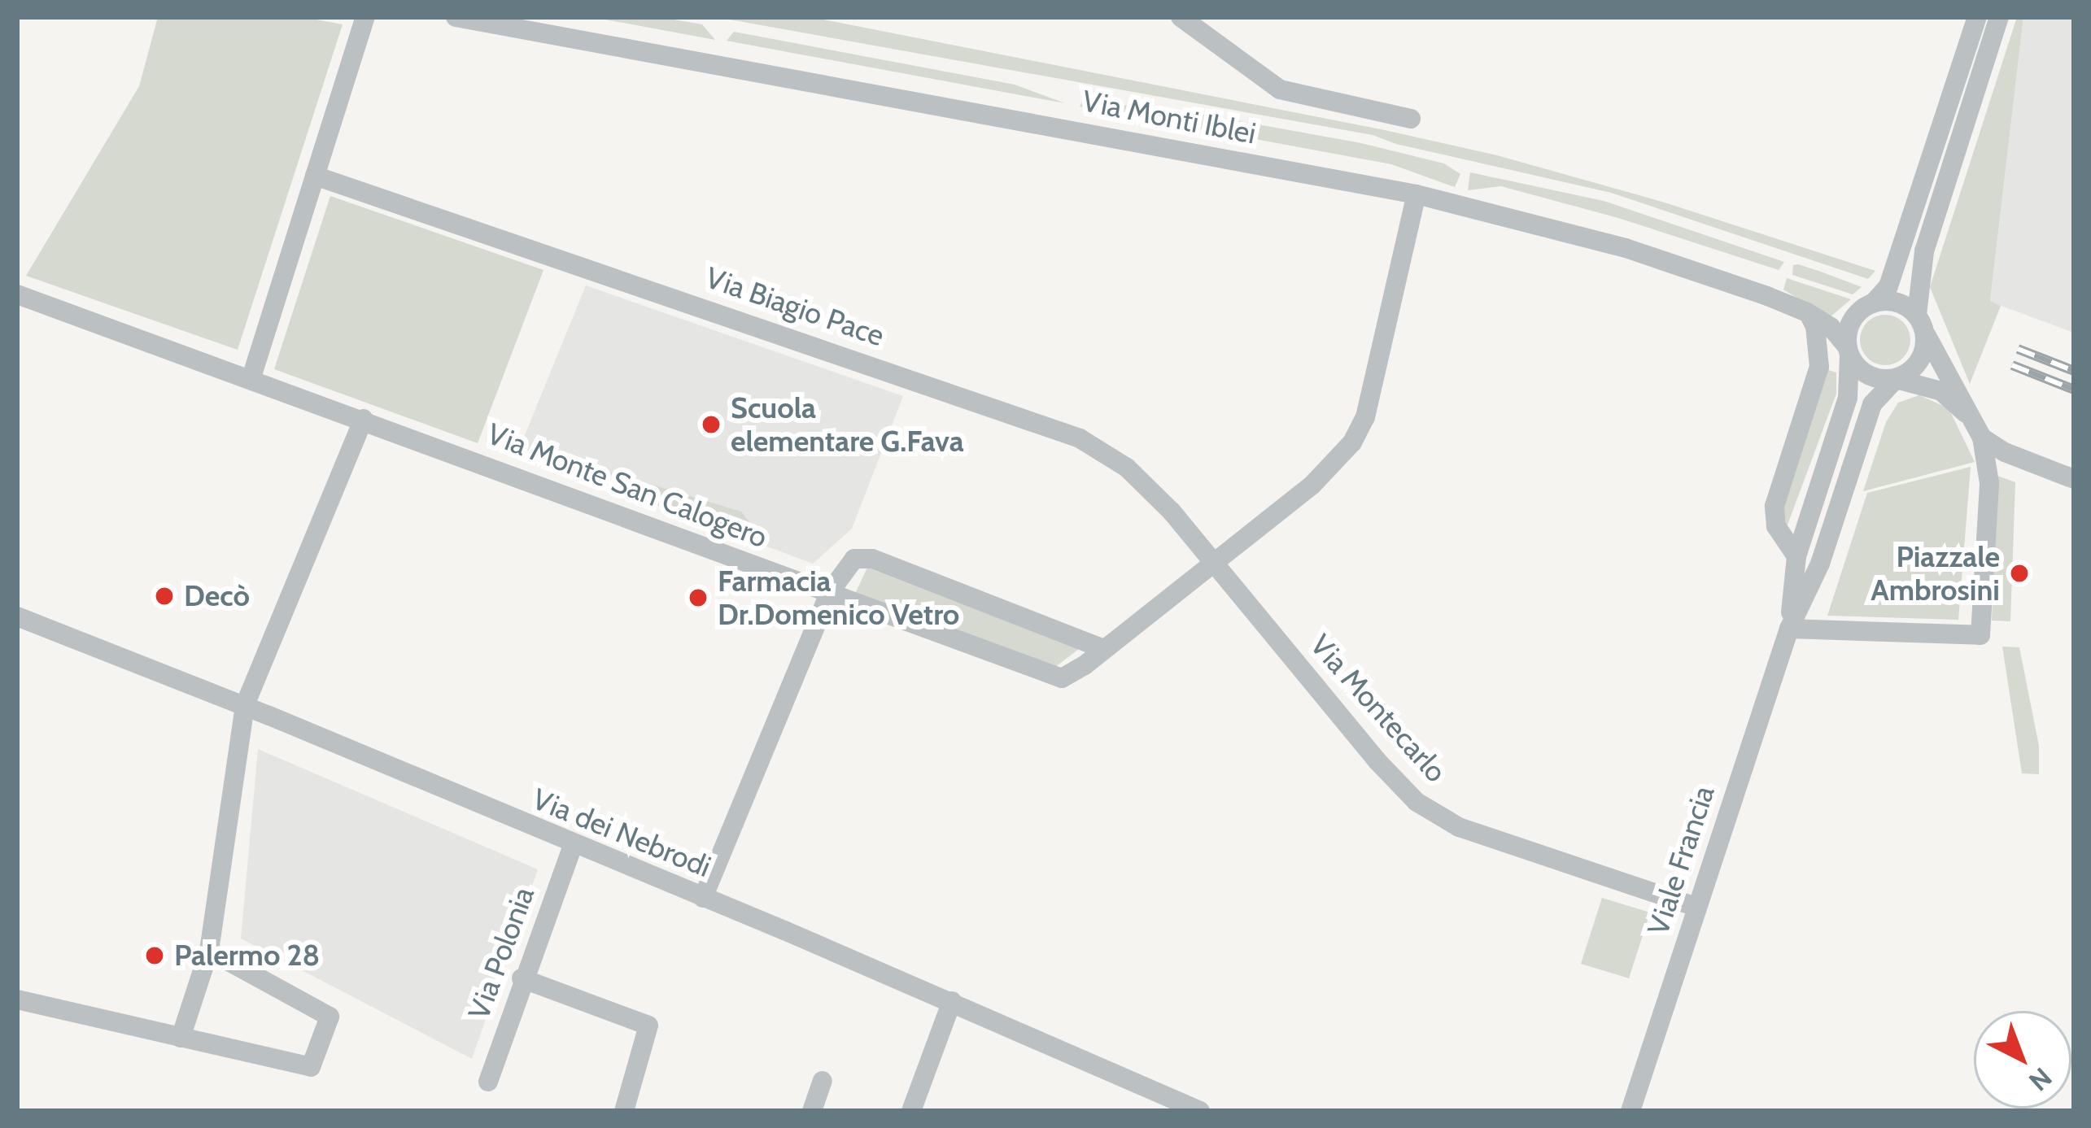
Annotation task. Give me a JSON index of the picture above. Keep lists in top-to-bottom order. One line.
{"streets":{"street":["Via Monti Iblei","Via Biagio Pace","Via Monte San Calogero","Via Montecarlo","Via dei Nebrodi","Viale Francia","Via Polonia"]},"crossings":[["Via Monti Iblei","Via Monte San Calogero"],["Via Monti Iblei","Viale Francia"],["Via Biagio Pace","Via Monte San Calogero"],["Via Biagio Pace","Via Montecarlo"],["Via Monte San Calogero","Via Montecarlo"],["Via Montecarlo","Viale Francia"],["Via dei Nebrodi","Via Polonia"]],"places":["Scuola elementare G.Fava","Piazzale Ambrosini","Decò","Farmacia Dr.Domenico Vetro","Palermo 28"],"north":"bottom right"}
